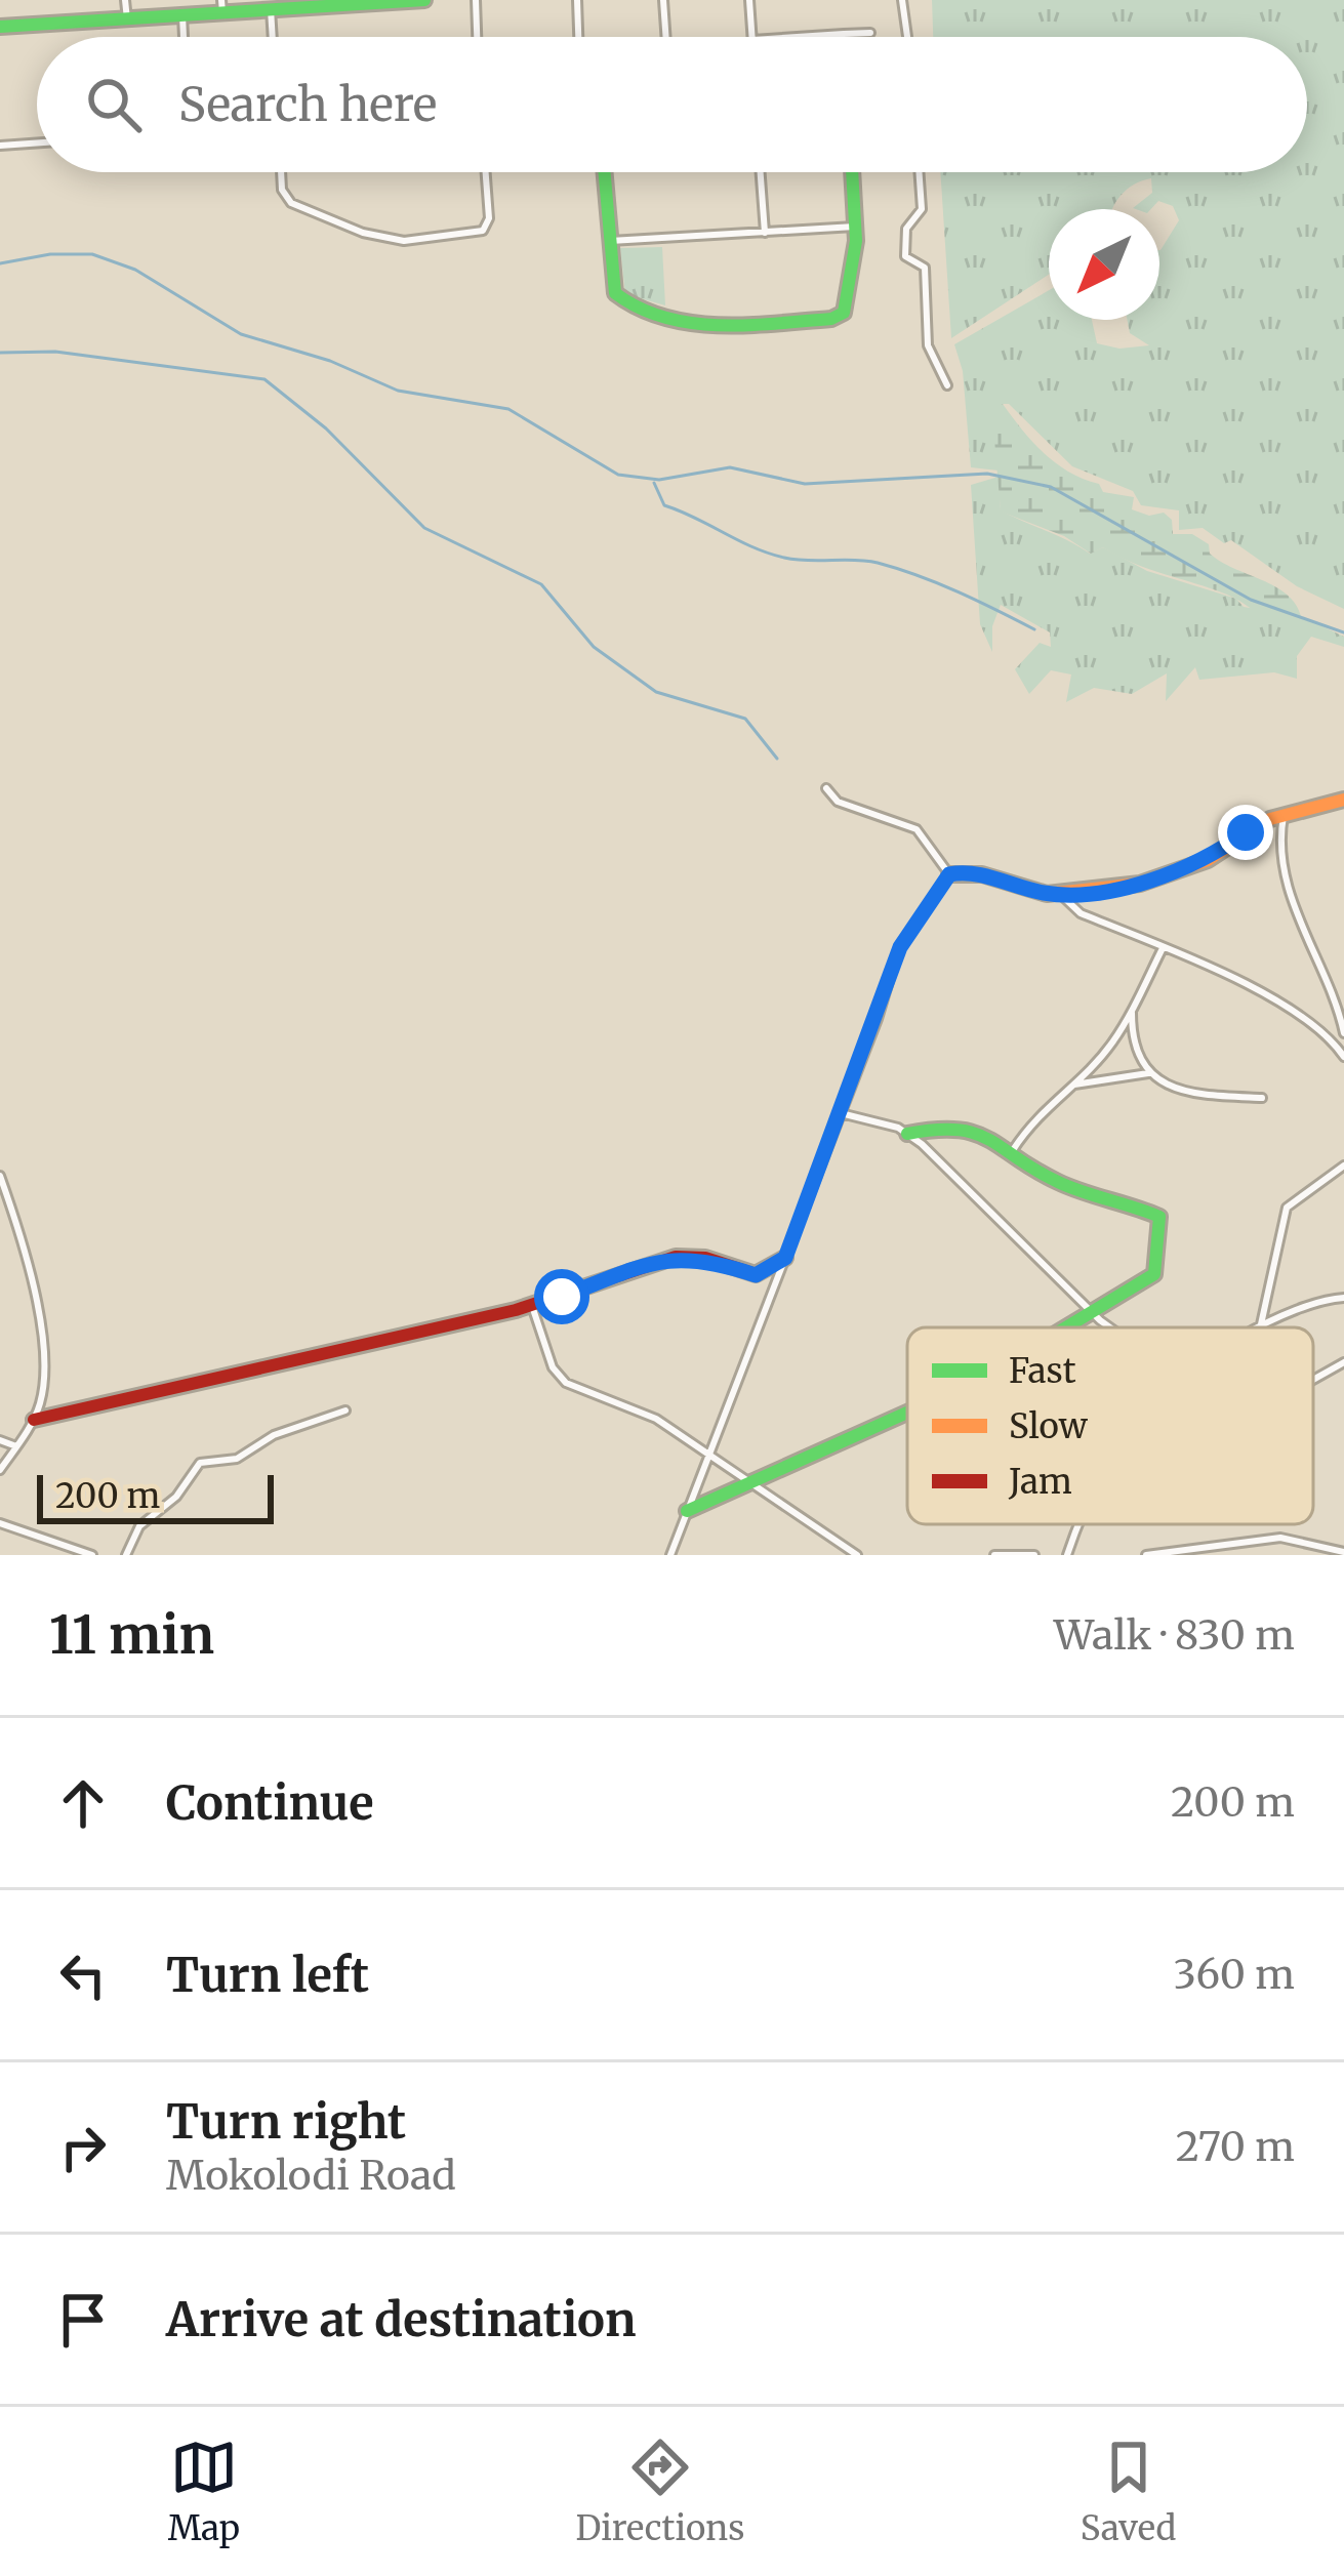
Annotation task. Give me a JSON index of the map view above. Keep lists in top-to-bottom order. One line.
{"legend":["Fast","Slow","Jam"],"scale_bar":"200 m","north":"bottom left","page":{"search":"Search here","scale":"200 m","heading":["11 min","Walk · 830 m"],"list":[["Continue","200 m"],["Turn left","360 m"],["Turn right","Mokolodi Road","270 m"],"Arrive at destination"],"nav":["Map","Directions","Saved"]}}
